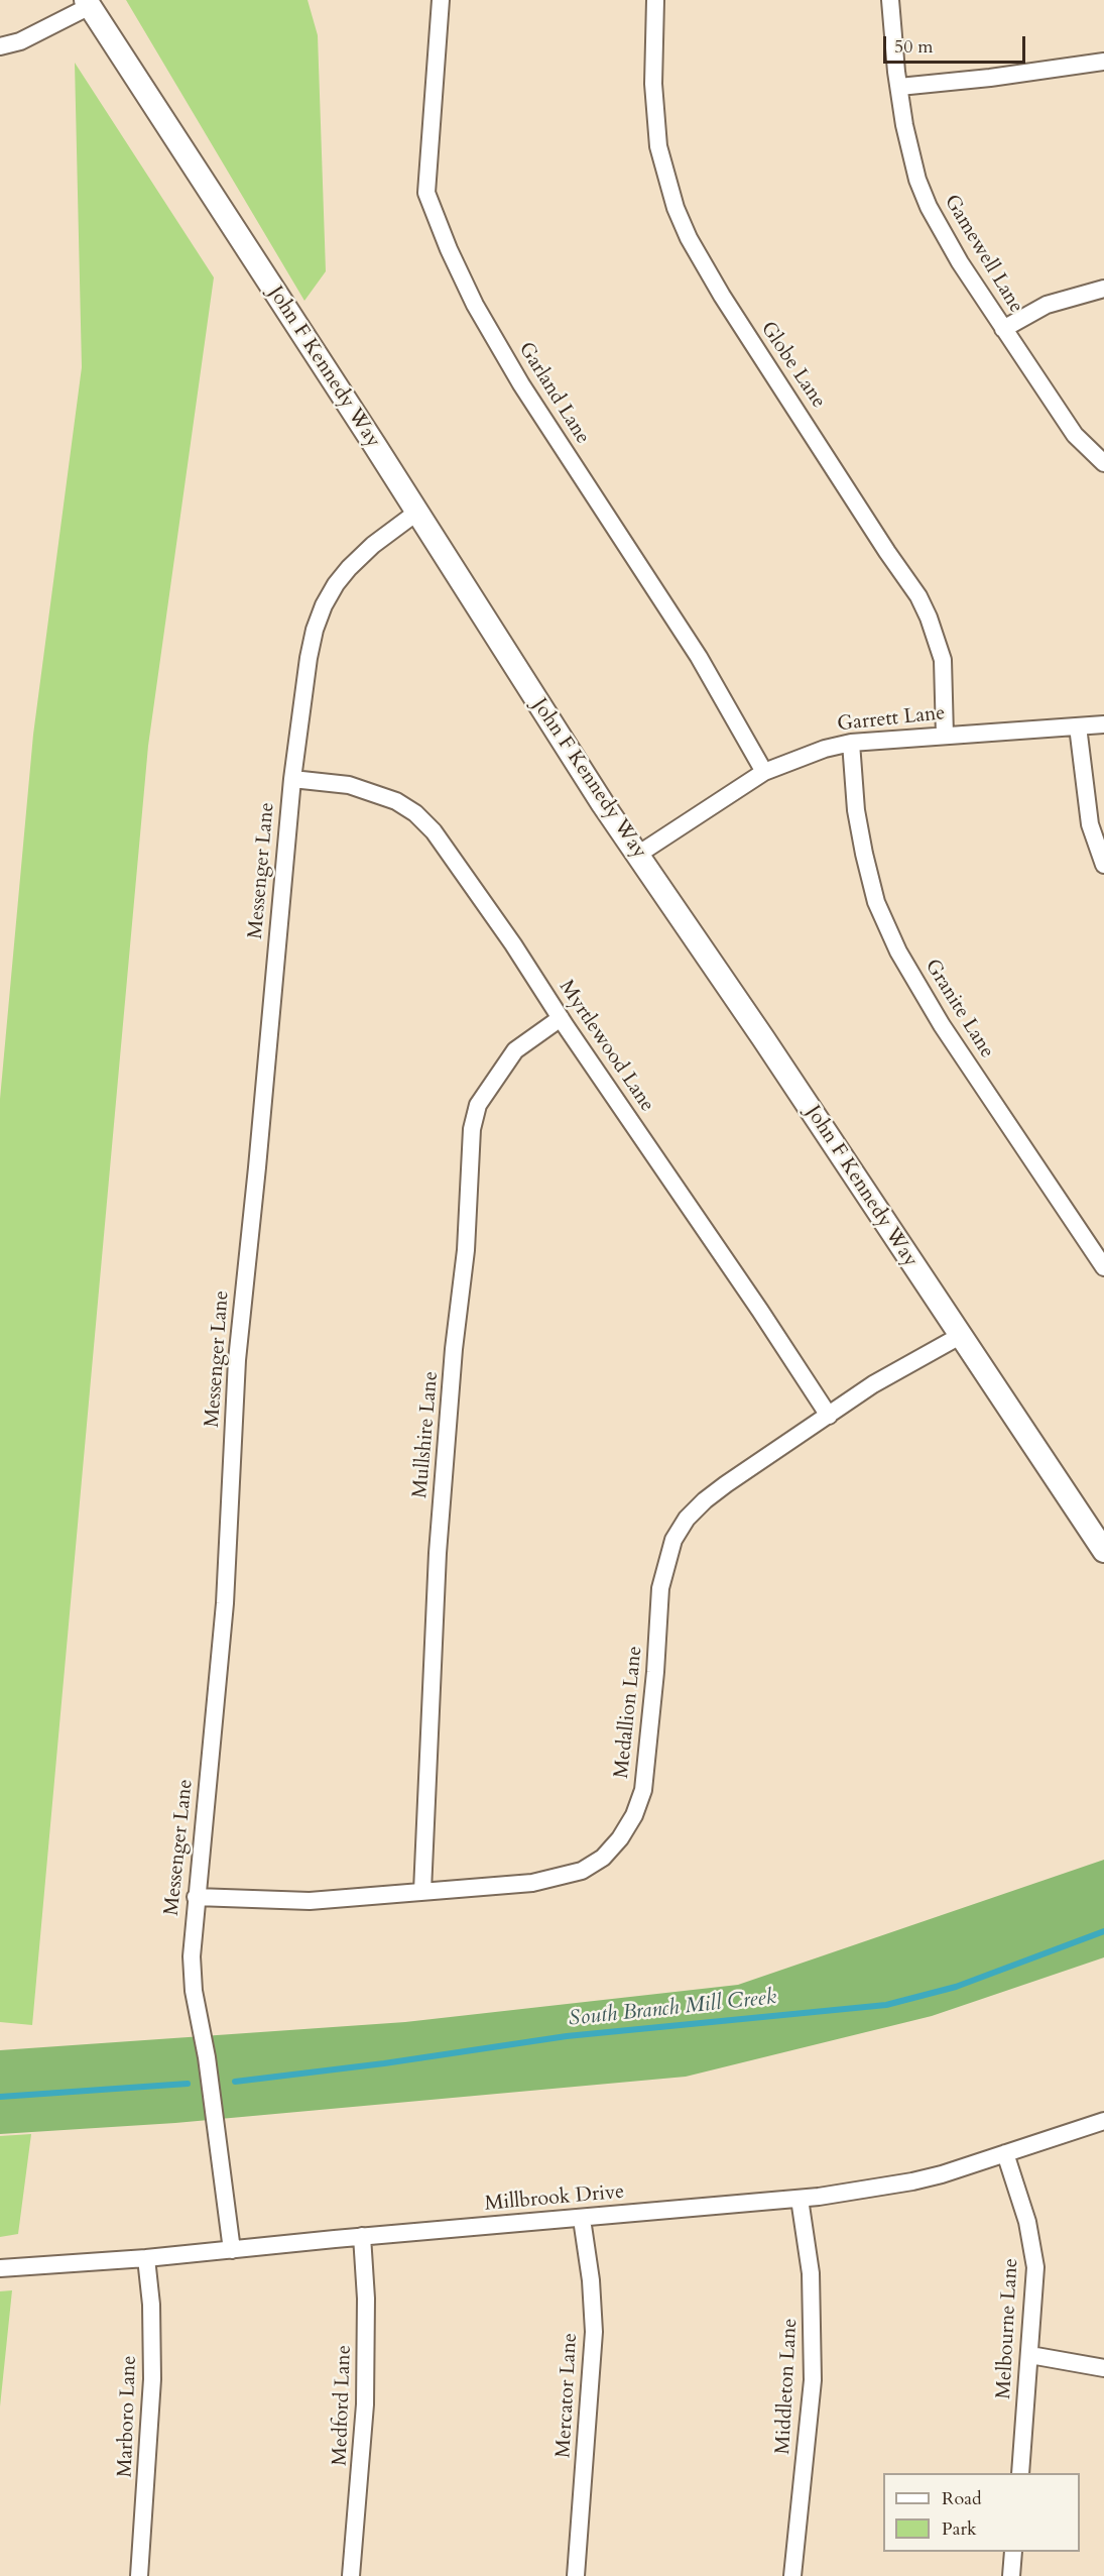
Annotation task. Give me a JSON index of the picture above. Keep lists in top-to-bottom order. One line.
{"streets":{"street":["Gamewell Lane","Globe Lane","John F Kennedy Way","Garland Lane","Garrett Lane","Messenger Lane","Granite Lane","Myrtlewood Lane","Mullshire Lane","Medallion Lane","Millbrook Drive","Melbourne Lane","Middleton Lane","Mercator Lane","Medford Lane","Marboro Lane"]},"crossings":[["Globe Lane","Garrett Lane"],["John F Kennedy Way","Garrett Lane"],["John F Kennedy Way","Messenger Lane"],["John F Kennedy Way","Medallion Lane"],["Garland Lane","Garrett Lane"],["Garrett Lane","Granite Lane"],["Messenger Lane","Myrtlewood Lane"],["Messenger Lane","Medallion Lane"],["Messenger Lane","Millbrook Drive"],["Myrtlewood Lane","Mullshire Lane"],["Myrtlewood Lane","Medallion Lane"],["Mullshire Lane","Medallion Lane"],["Millbrook Drive","Melbourne Lane"],["Millbrook Drive","Middleton Lane"],["Millbrook Drive","Mercator Lane"],["Millbrook Drive","Medford Lane"],["Millbrook Drive","Marboro Lane"]],"water":["South Branch Mill Creek"],"legend":["Road","Park"],"scale_bar":"50 m"}
